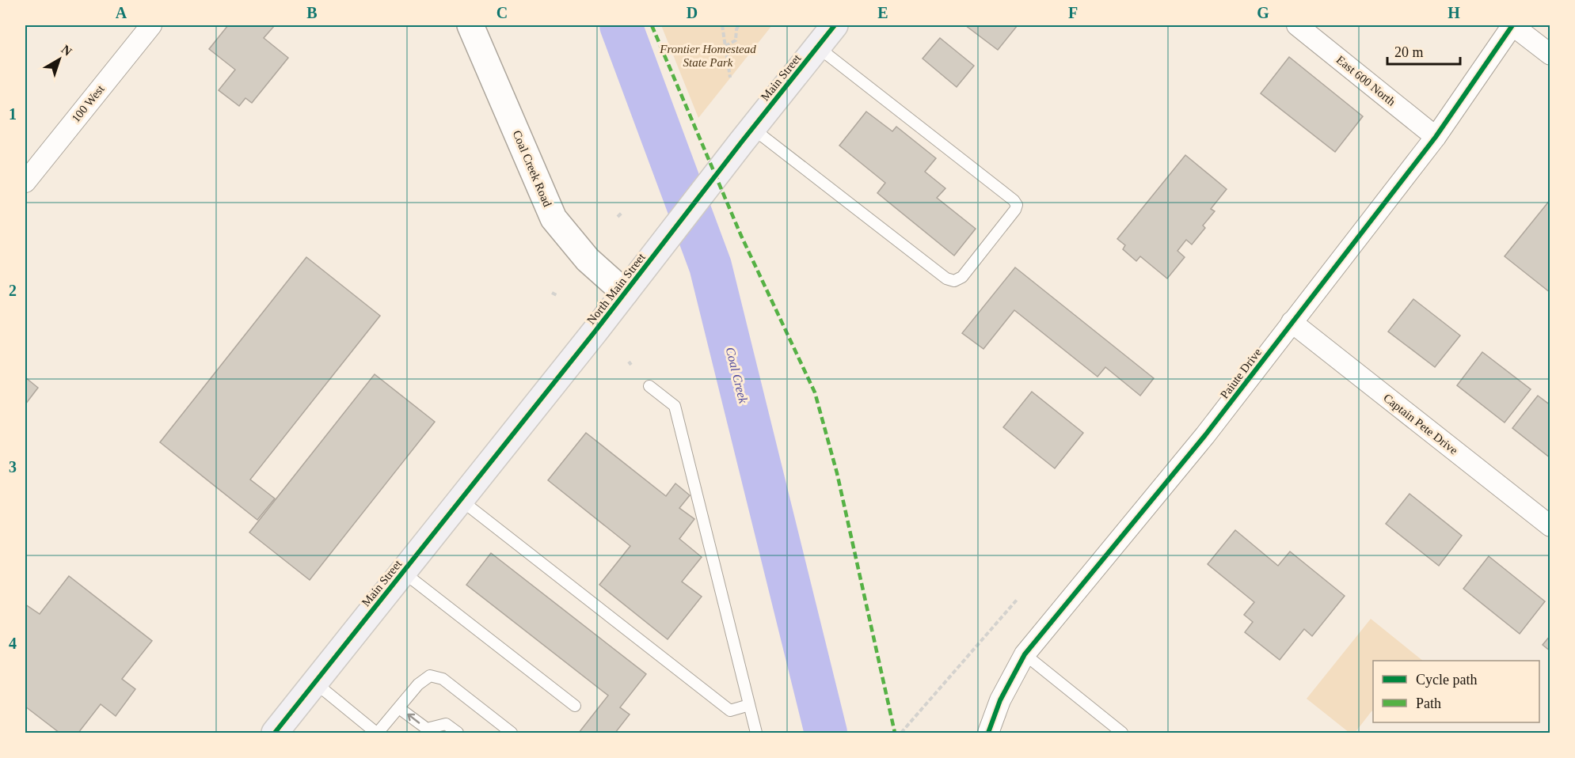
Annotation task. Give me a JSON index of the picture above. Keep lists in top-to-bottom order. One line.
{"streets":{"main road":["Main Street","Coal Creek Road","North Main Street"],"street":["East 600 North","100 West","Paiute Drive","Captain Pete Drive"]},"crossings":[["Main Street","North Main Street"],["East 600 North","Paiute Drive"],["Coal Creek Road","North Main Street"],["Paiute Drive","Captain Pete Drive"]],"water":["Coal Creek"],"parks":["Frontier Homestead State Park"],"legend":["Cycle path","Path"],"scale_bar":"20 m","north":"top right","grid":{"columns":["A","B","C","D","E","F","G","H"],"rows":["1","2","3","4"]}}
